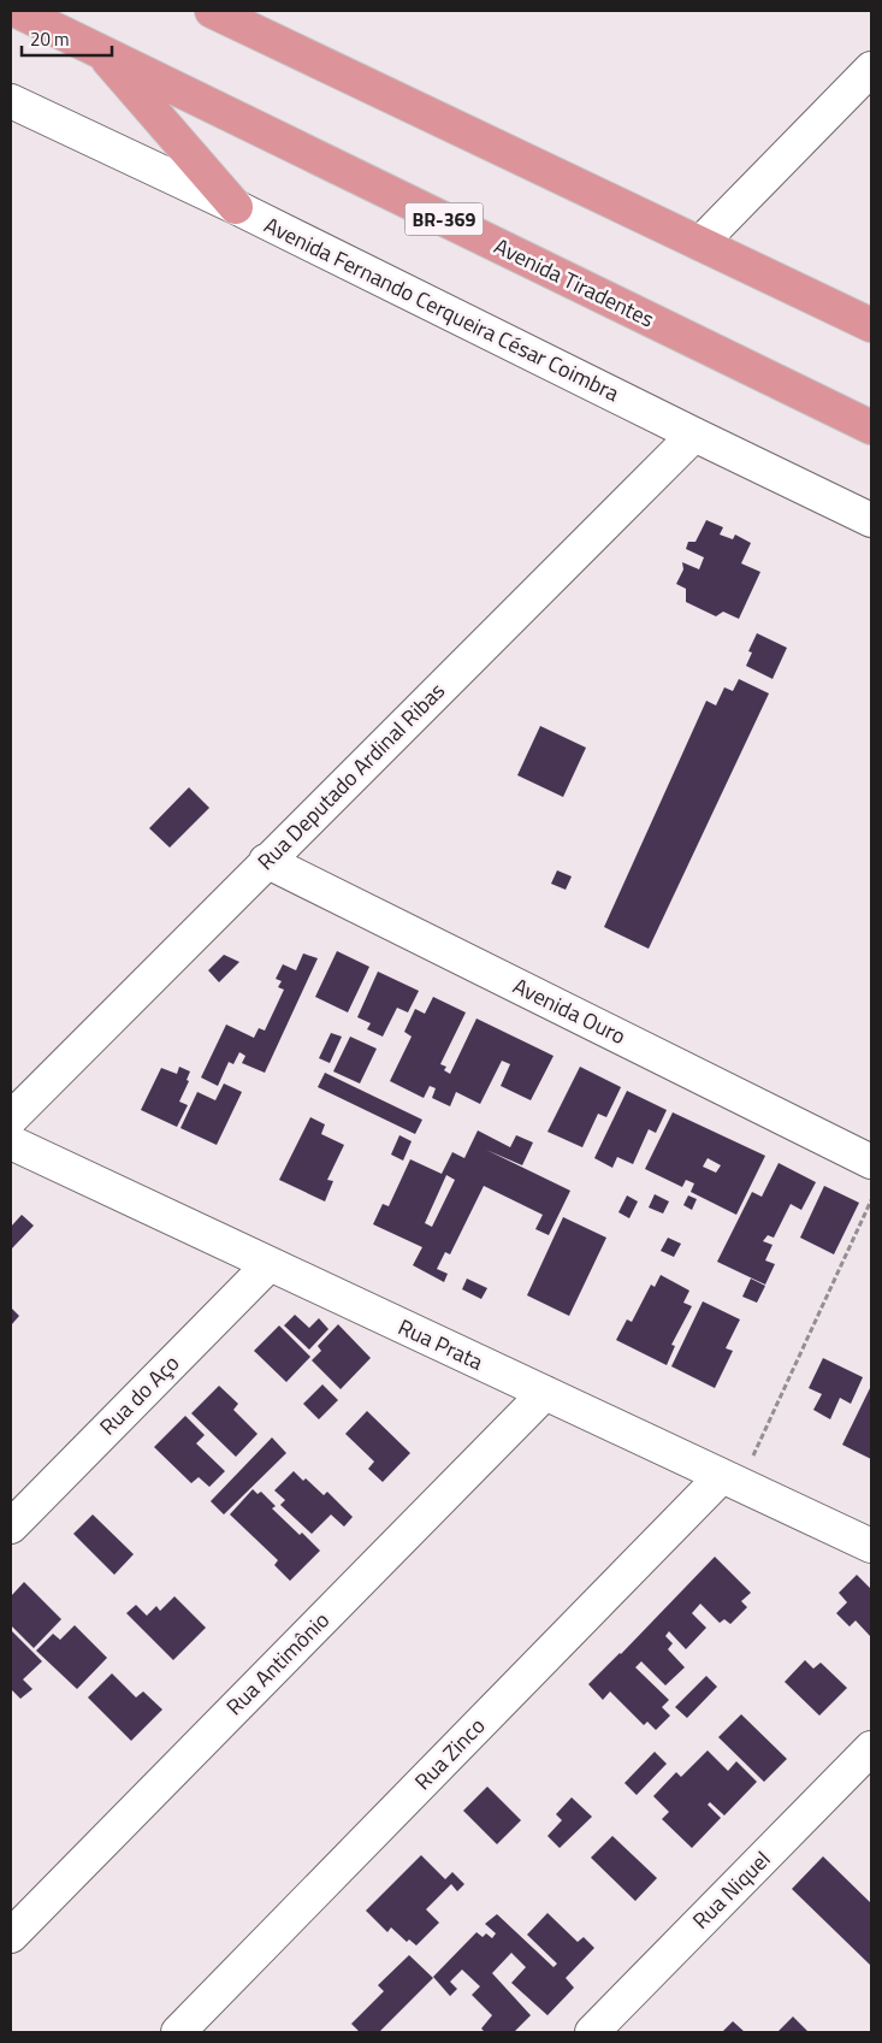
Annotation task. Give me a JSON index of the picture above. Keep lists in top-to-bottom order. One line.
{"streets":{"highway":["BR-369","Avenida Tiradentes"],"street":["Avenida Fernando Cerqueira César Coimbra","Rua Deputado Ardinal Ribas","Avenida Ouro","Rua Prata","Rua do Aço","Rua Antimônio","Rua Zinco","Rua Niquel"]},"crossings":[["Avenida Fernando Cerqueira César Coimbra","Rua Deputado Ardinal Ribas"],["Rua Deputado Ardinal Ribas","Avenida Ouro"],["Rua Prata","Rua do Aço"],["Rua Prata","Rua Antimônio"],["Rua Prata","Rua Zinco"]],"scale_bar":"20 m"}
